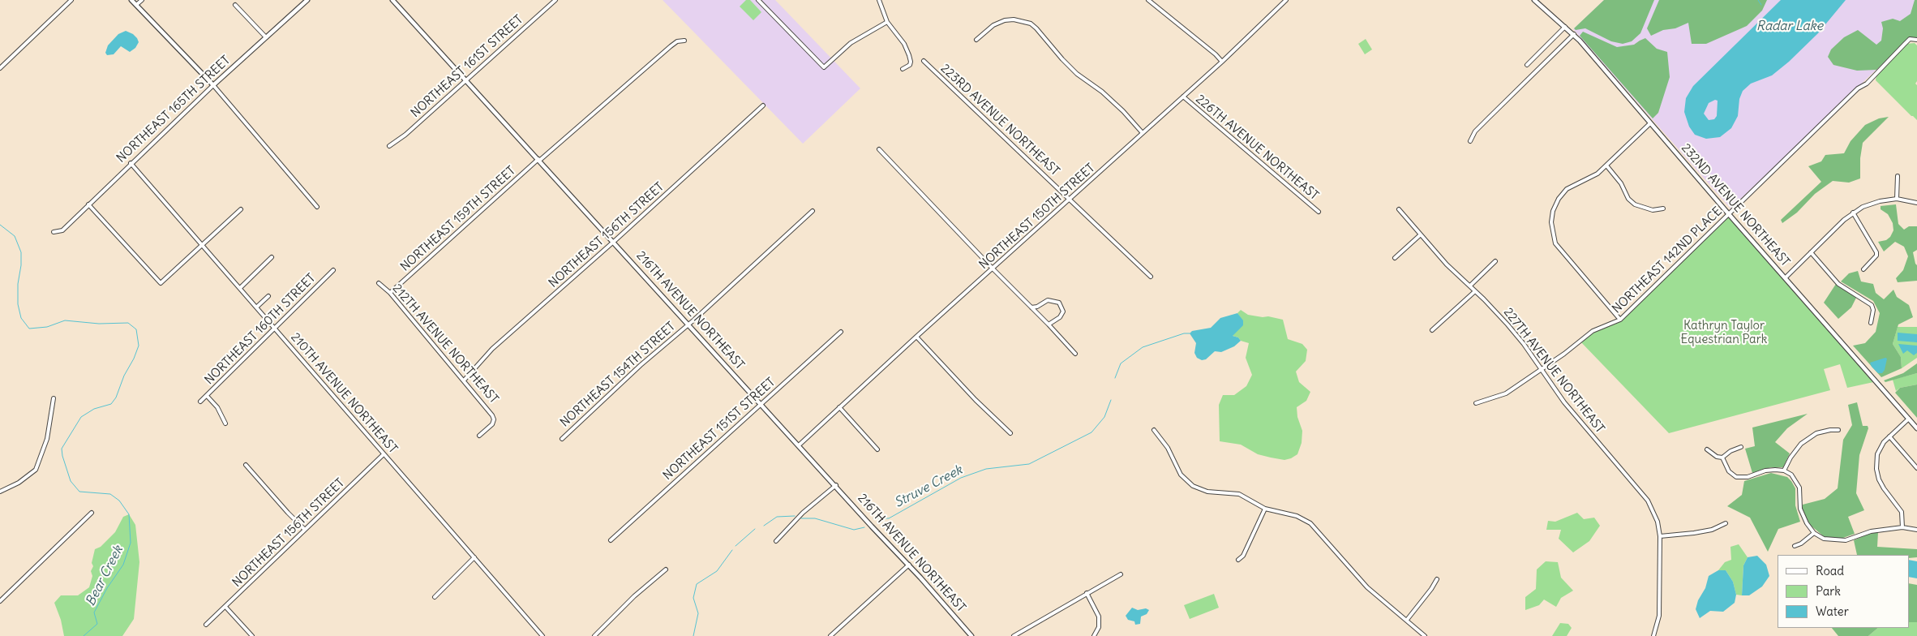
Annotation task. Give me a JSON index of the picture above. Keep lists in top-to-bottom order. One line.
{"streets":{"street":["NORTHEAST 161ST STREET","NORTHEAST 165TH STREET","223RD AVENUE NORTHEAST","226TH AVENUE NORTHEAST","232ND AVENUE NORTHEAST","NORTHEAST 150TH STREET","NORTHEAST 159TH STREET","NORTHEAST 156TH STREET","NORTHEAST 142ND PLACE","216TH AVENUE NORTHEAST","NORTHEAST 160TH STREET","212TH AVENUE NORTHEAST","227TH AVENUE NORTHEAST","NORTHEAST 154TH STREET","210TH AVENUE NORTHEAST","NORTHEAST 151ST STREET"]},"crossings":[["NORTHEAST 161ST STREET","216TH AVENUE NORTHEAST"],["NORTHEAST 165TH STREET","210TH AVENUE NORTHEAST"],["223RD AVENUE NORTHEAST","NORTHEAST 150TH STREET"],["226TH AVENUE NORTHEAST","NORTHEAST 150TH STREET"],["232ND AVENUE NORTHEAST","NORTHEAST 142ND PLACE"],["NORTHEAST 150TH STREET","216TH AVENUE NORTHEAST"],["NORTHEAST 159TH STREET","216TH AVENUE NORTHEAST"],["NORTHEAST 159TH STREET","212TH AVENUE NORTHEAST"],["NORTHEAST 156TH STREET","216TH AVENUE NORTHEAST"],["NORTHEAST 156TH STREET","212TH AVENUE NORTHEAST"],["NORTHEAST 156TH STREET","210TH AVENUE NORTHEAST"],["NORTHEAST 142ND PLACE","227TH AVENUE NORTHEAST"],["216TH AVENUE NORTHEAST","NORTHEAST 154TH STREET"],["216TH AVENUE NORTHEAST","NORTHEAST 151ST STREET"],["NORTHEAST 160TH STREET","210TH AVENUE NORTHEAST"]],"water":["Radar Lake","Struve Creek","Bear Creek"],"parks":["Kathryn Taylor Equestrian Park"],"legend":["Road","Park","Water"]}
